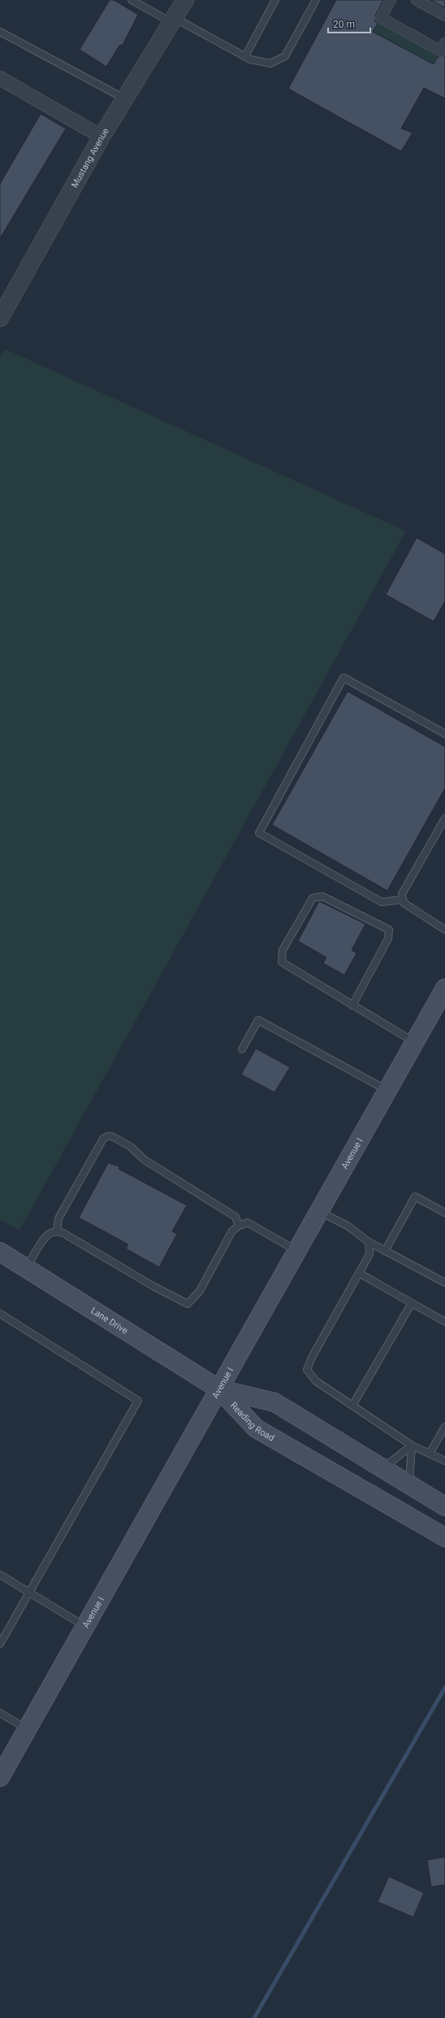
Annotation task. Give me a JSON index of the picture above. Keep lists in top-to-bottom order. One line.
{"streets":{"main road":["Avenue I","Lane Drive","Reading Road"],"street":["Mustang Avenue"]},"crossings":[["Avenue I","Lane Drive"],["Avenue I","Reading Road"],["Lane Drive","Reading Road"]],"scale_bar":"20 m"}
